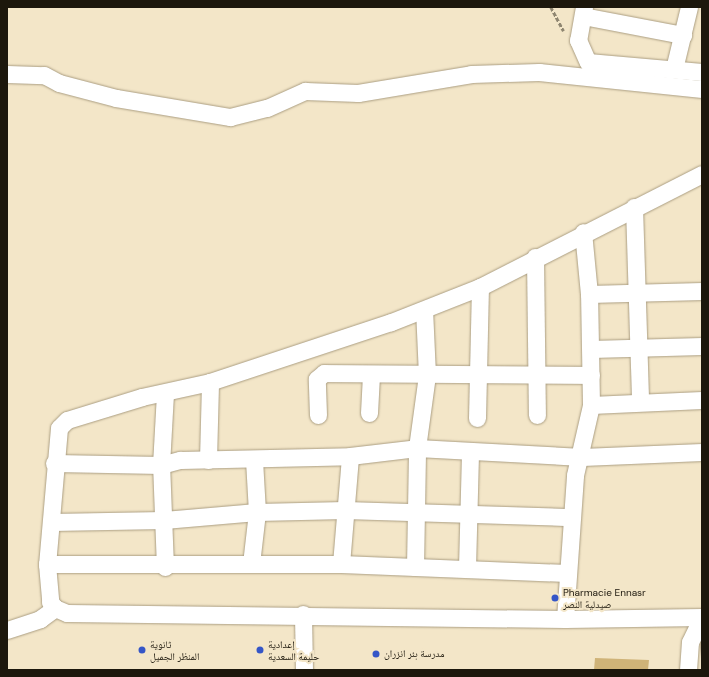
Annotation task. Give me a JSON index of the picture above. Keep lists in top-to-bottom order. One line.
{"places":["Pharmacie Ennasr صيدلية النصر","ثانوية المنظر الجميل","إعدادية حليمة السعدية","مدرسة بئر انزران"]}
